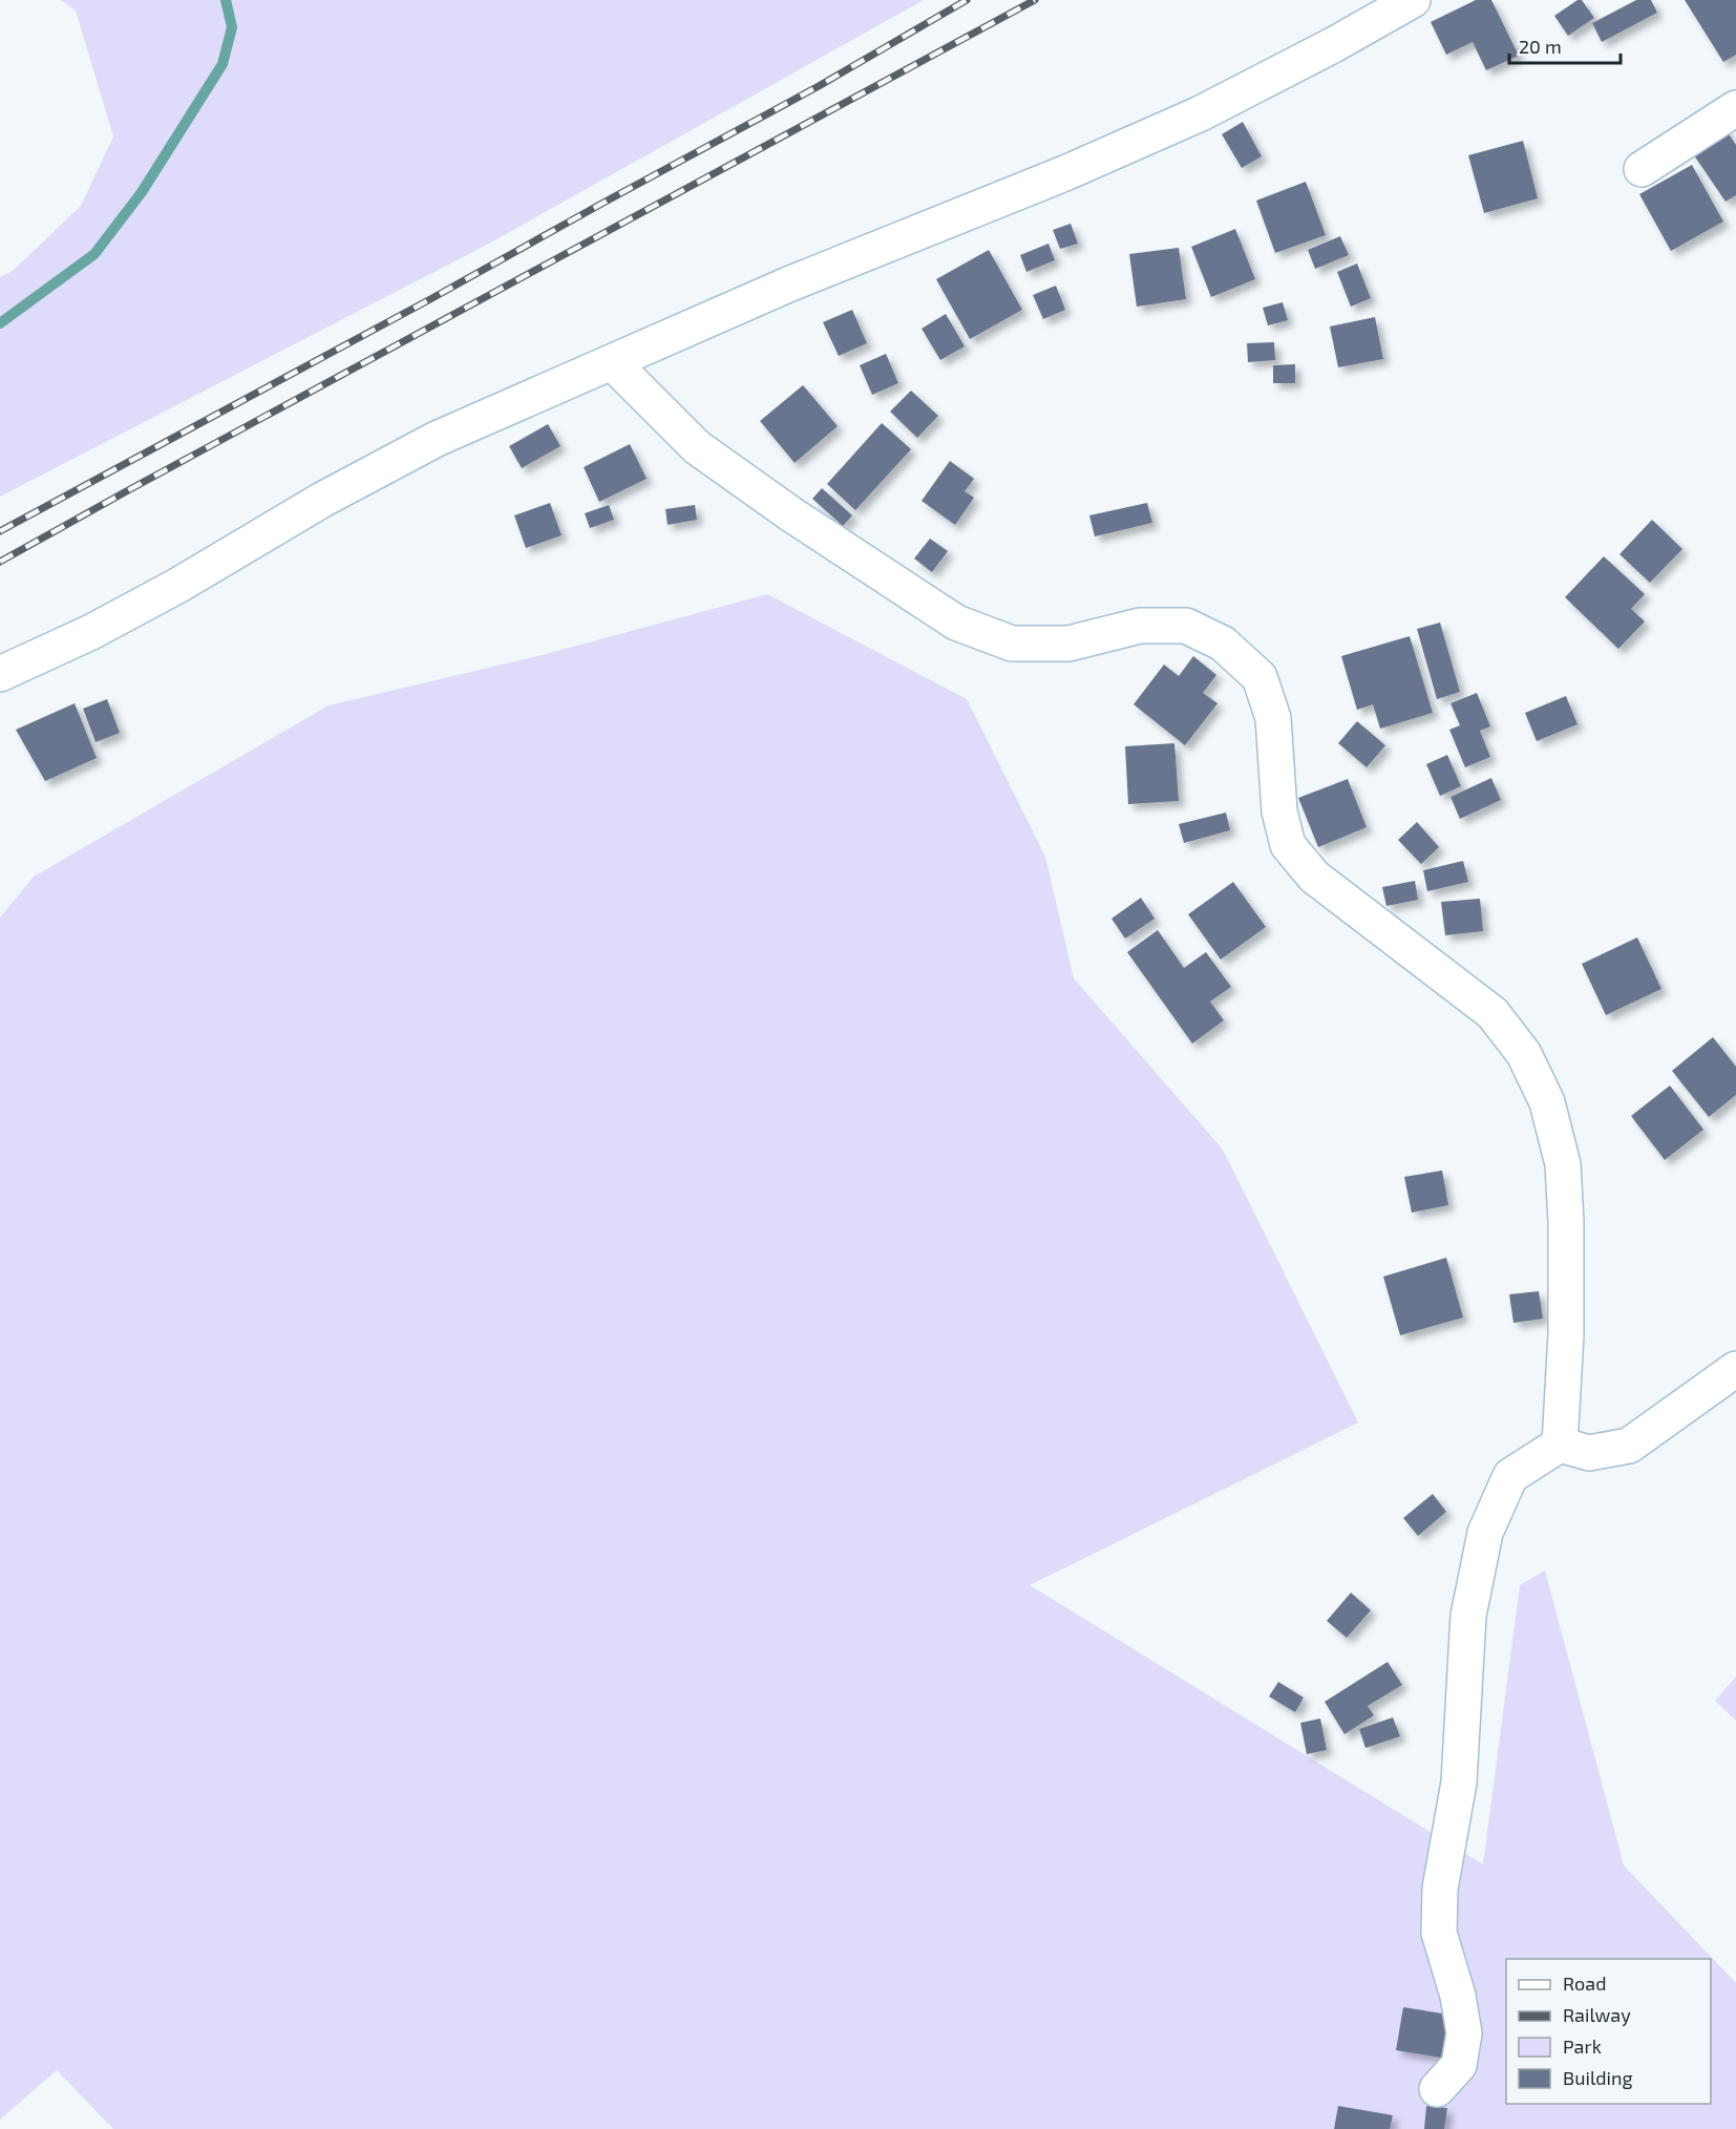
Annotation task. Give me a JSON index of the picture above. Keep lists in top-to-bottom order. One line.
{"legend":["Road","Railway","Park","Building"],"scale_bar":"20 m"}
